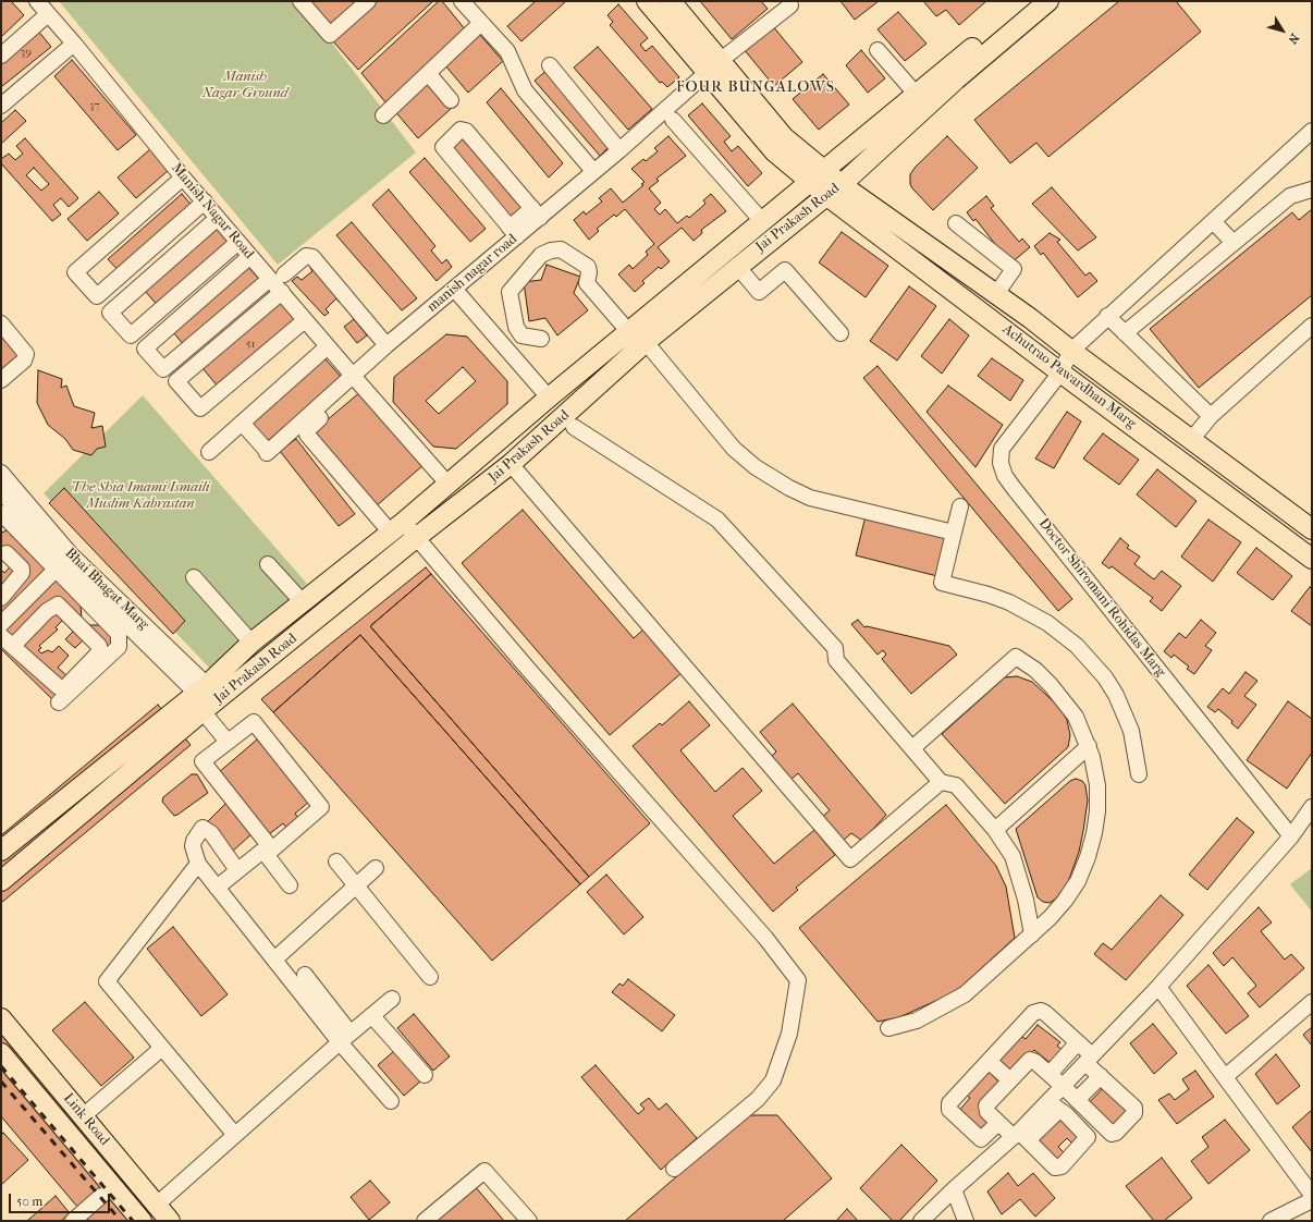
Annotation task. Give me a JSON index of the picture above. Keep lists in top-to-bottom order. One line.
{"streets":{"main road":["Jai Prakash Road","Achutrao Pawardhan Marg","Link Road"],"street":["Manish Nagar Road","manish nagar road","Bhai Bhagat Marg","Doctor Shiromani Rohidas Marg"]},"crossings":[["Manish Nagar Road","Jai Prakash Road"],["Manish Nagar Road","manish nagar road"],["Jai Prakash Road","manish nagar road"],["Jai Prakash Road","Achutrao Pawardhan Marg"],["Achutrao Pawardhan Marg","Doctor Shiromani Rohidas Marg"]],"districts":["FOUR BUNGALOWS"],"parks":["Manish Nagar Ground","The Shia Imami Ismaili Muslim Kabrastan"],"house_numbers":["39","37","51"],"scale_bar":"50 m","north":"bottom right"}
